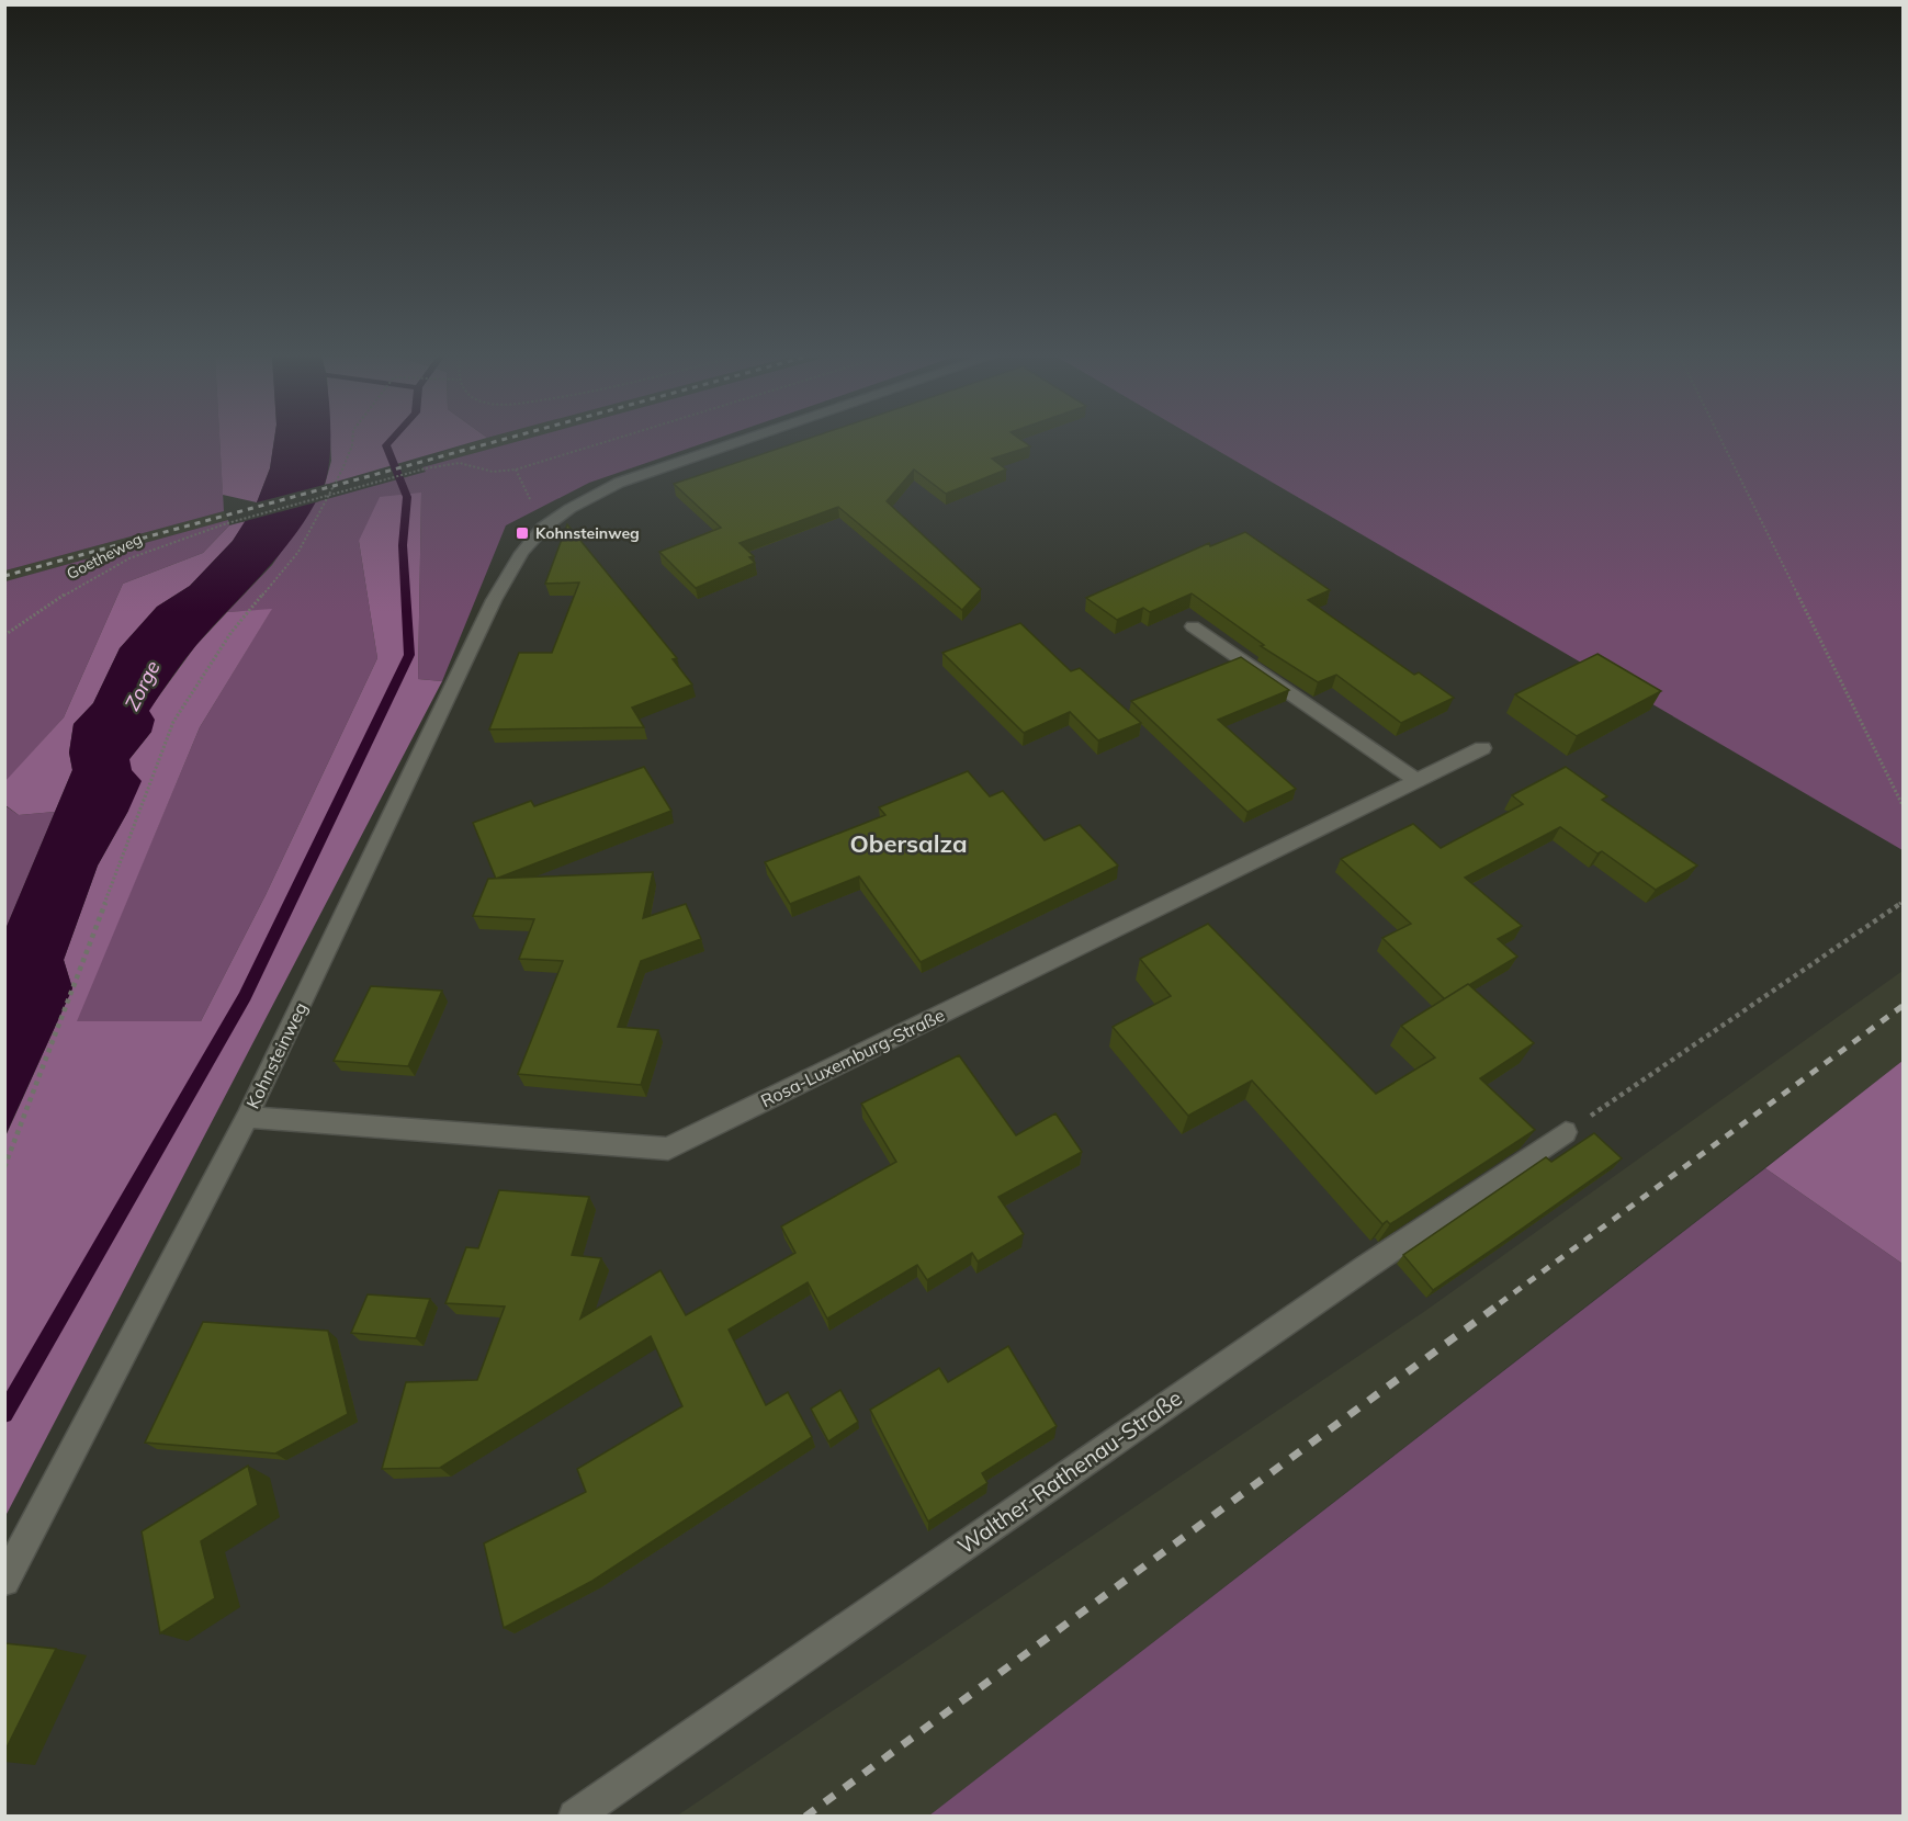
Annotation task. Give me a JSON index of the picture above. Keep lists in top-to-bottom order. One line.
{"streets":{"street":["Kohnsteinweg","Rosa-Luxemburg-Straße","Walther-Rathenau-Straße"],"path":["Goetheweg"]},"crossings":[["Kohnsteinweg","Rosa-Luxemburg-Straße"]],"districts":["Obersalza"],"water":["Zorge"],"places":{"transit":["Kohnsteinweg"]}}
